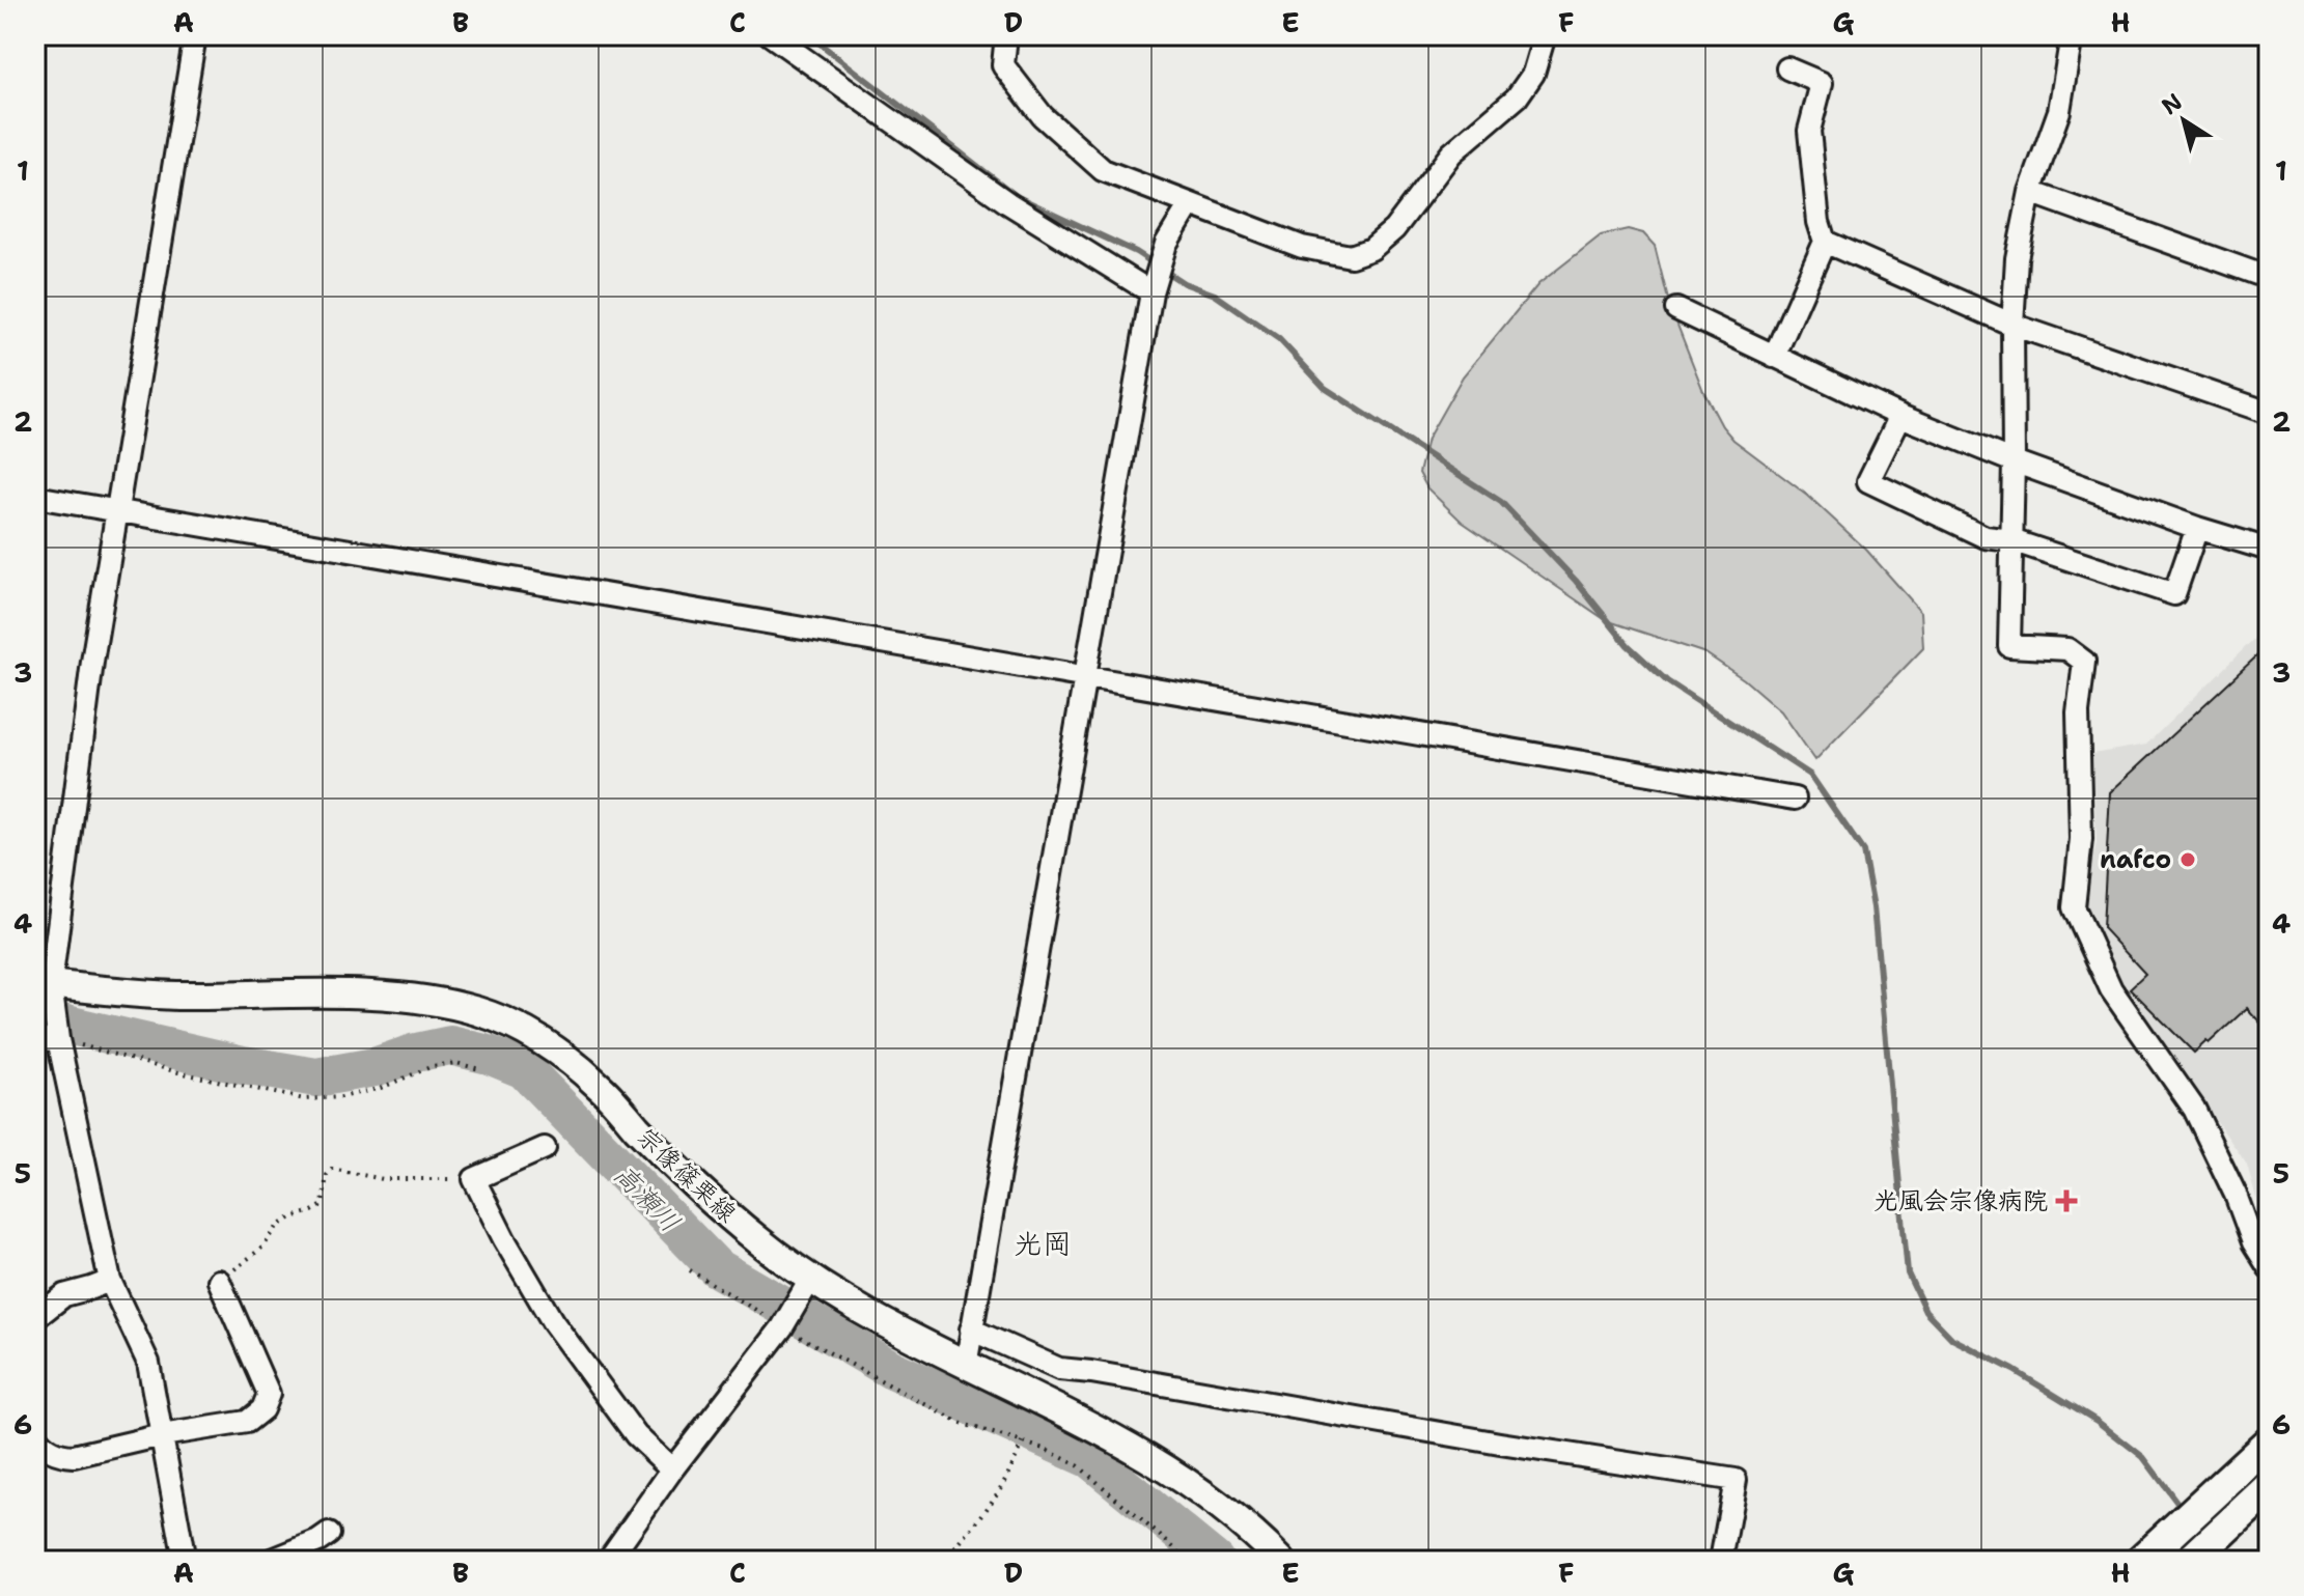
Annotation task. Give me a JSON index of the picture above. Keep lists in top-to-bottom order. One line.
{"streets":{"main road":["宗像篠栗線"]},"districts":["光岡"],"water":["高瀬川"],"places":{"other":["nafco"],"health":["光風会宗像病院"]},"north":"top left","grid":{"columns":["A","B","C","D","E","F","G","H"],"rows":["1","2","3","4","5","6"]}}
